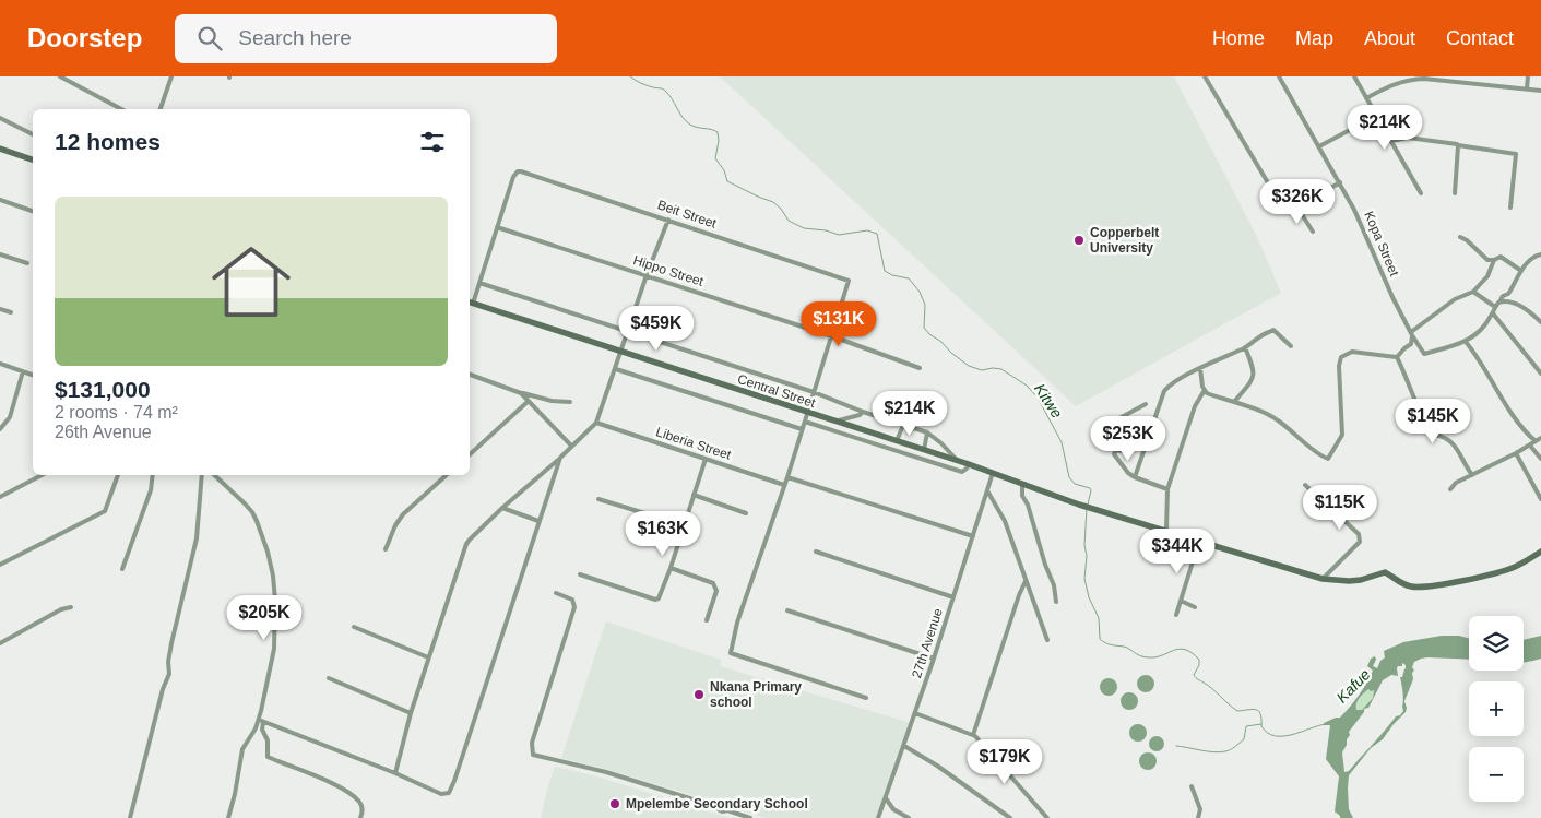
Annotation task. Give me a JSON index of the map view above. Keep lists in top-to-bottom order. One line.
{"streets":{"street":["Beit Street","Kopa Street","Hippo Street","Central Street","Liberia Street","27th Avenue"]},"crossings":[["Beit Street","Hippo Street"],["Central Street","27th Avenue"]],"water":["Kitwe","Kafue"],"places":["Copperbelt University","Nkana Primary school","Mpelembe Secondary School"],"page":{"header":"Doorstep","search":"Search here","nav":["Home","Map","About","Contact"],"price":["$214K","$326K","$131K","$459K","$214K","$145K","$253K","$115K","$163K","$344K","$205K","$179K"],"heading":"12 homes","list":[{"name":"$131,000","note":"2 rooms · 74 m² · 26th Avenue"}],"map_buttons":["+","−"]}}
